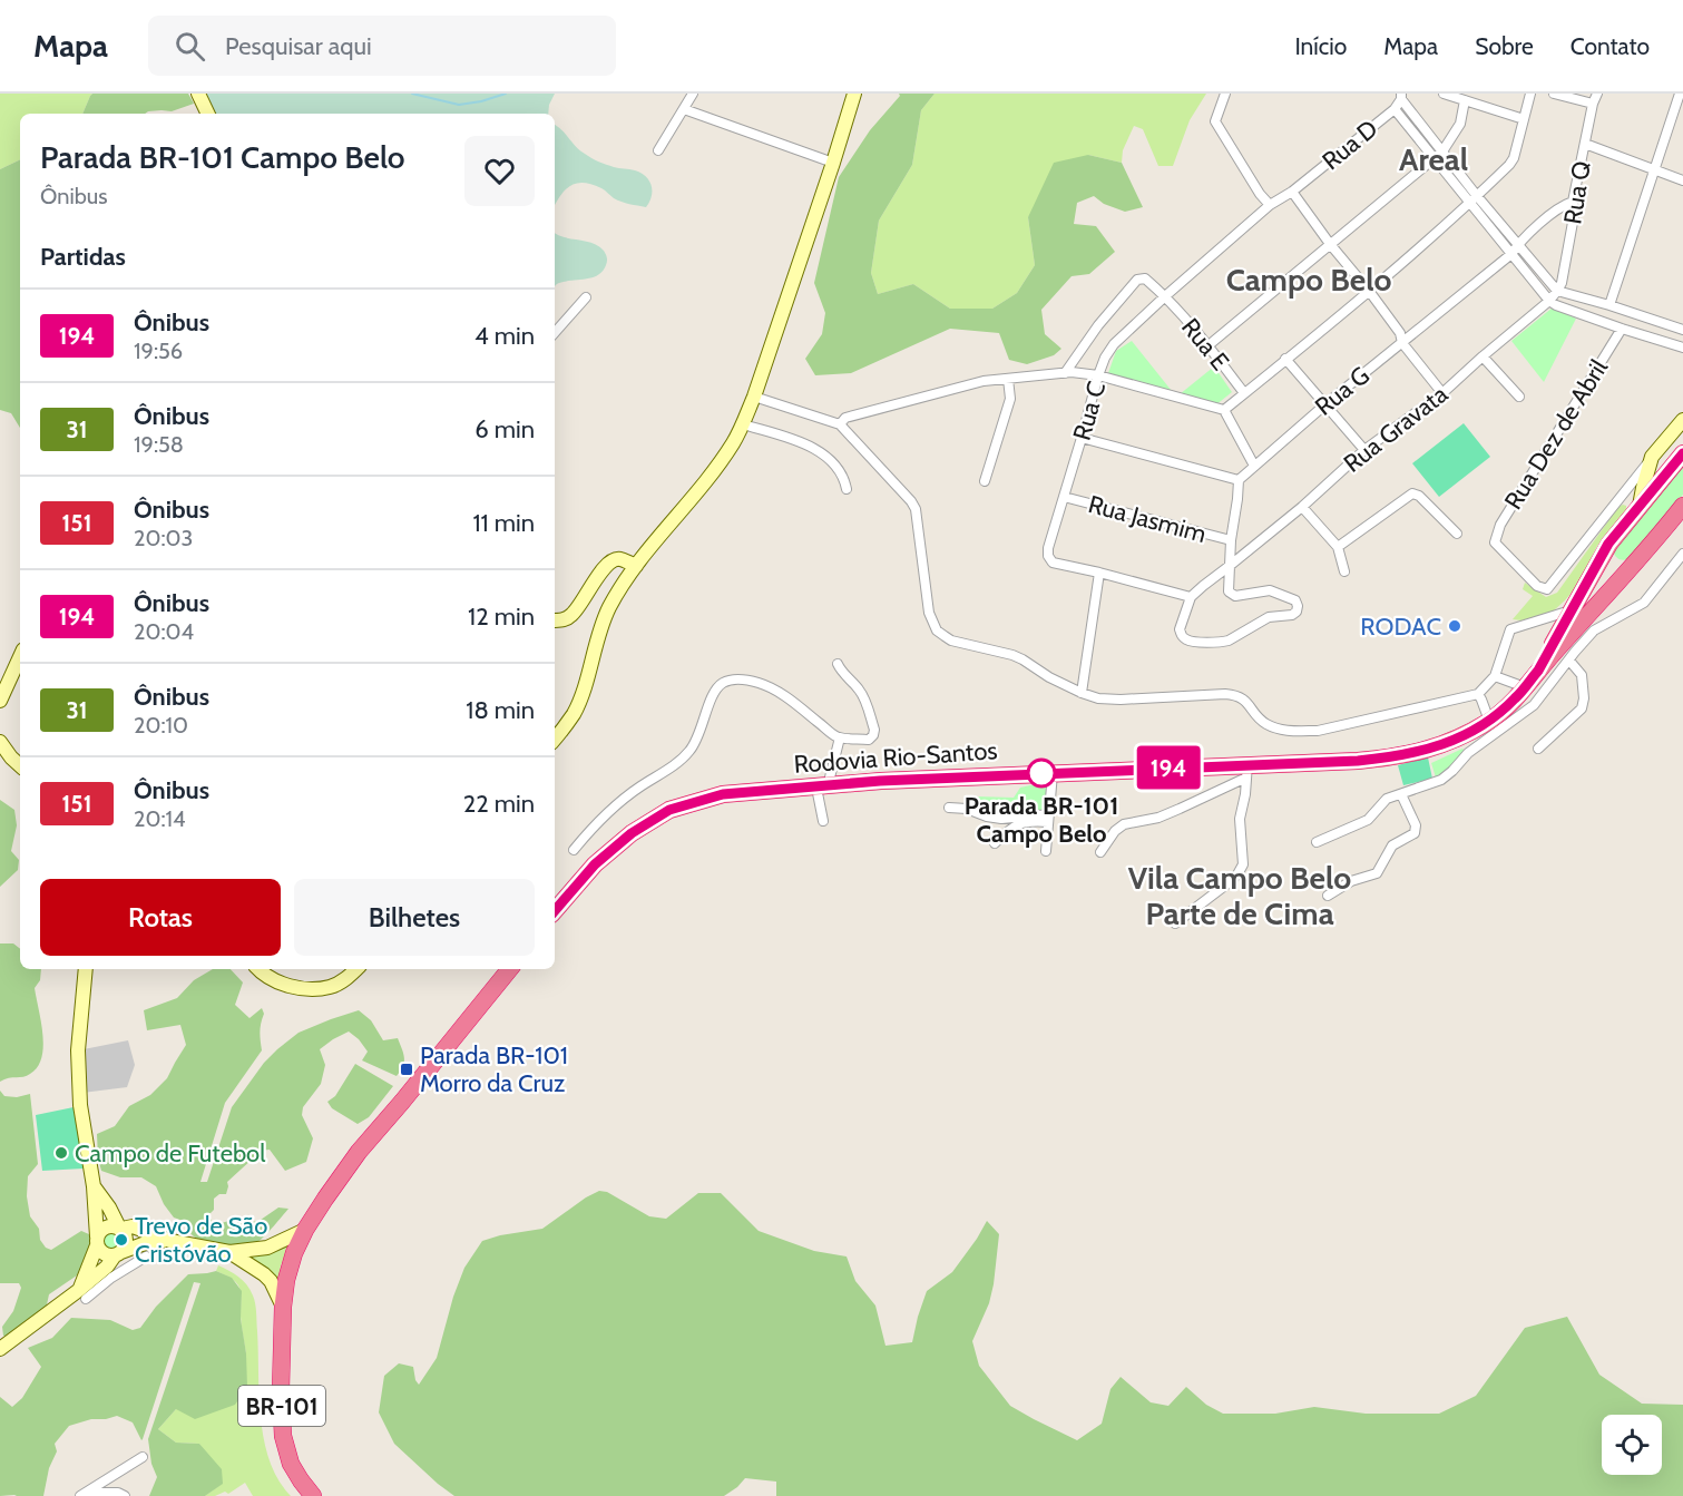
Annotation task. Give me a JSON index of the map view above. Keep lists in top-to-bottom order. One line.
{"streets":{"highway":["Rodovia Rio-Santos","BR-101"],"street":["Rua D","Rua Q","Rua E","Rua G","Rua C","Rua Gravata","Rua Dez de Abril","Rua Jasmim"]},"crossings":[["Rua D","Rua E"],["Rua D","Rua C"],["Rua Q","Rua G"],["Rua Q","Rua Gravata"],["Rua E","Rua C"],["Rua C","Rua Jasmim"]],"districts":["Areal","Campo Belo","Vila Campo Belo Parte de Cima"],"places":{"other":["RODAC","Parada BR-101 Campo Belo","Campo de Futebol","Trevo de São Cristóvão"],"transit":["Parada BR-101 Morro da Cruz"]},"lines":["bus line 194"],"page":{"header":"Mapa","search":"Pesquisar aqui","nav":["Início","Mapa","Sobre","Contato"],"on_map":"194","heading":[["Parada BR-101 Campo Belo","Ônibus"],"Partidas"],"list":[{"mark":"194","name":"Ônibus","note":"19:56","value":"4 min"},{"mark":"31","name":"Ônibus","note":"19:58","value":"6 min"},{"mark":"151","name":"Ônibus","note":"20:03","value":"11 min"},{"mark":"194","name":"Ônibus","note":"20:04","value":"12 min"},{"mark":"31","name":"Ônibus","note":"20:10","value":"18 min"},{"mark":"151","name":"Ônibus","note":"20:14","value":"22 min"}],"buttons":["Rotas","Bilhetes"]}}
